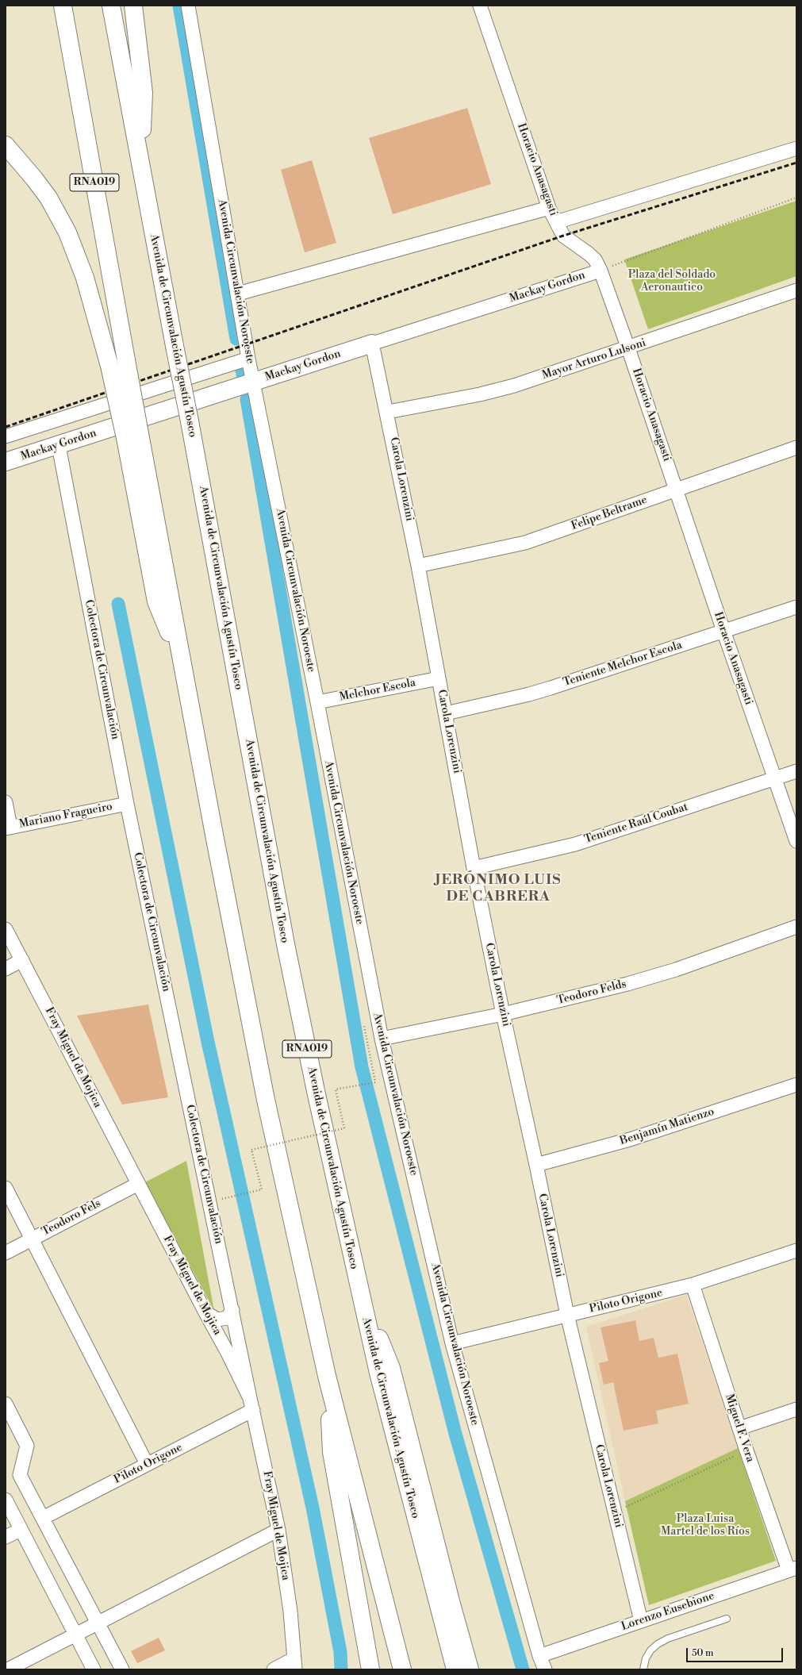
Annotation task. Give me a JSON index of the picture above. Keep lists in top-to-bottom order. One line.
{"streets":{"main road":["RNA019","Mackay Gordon","Avenida de Circunvalación Agustín Tosco"],"street":["Horacio Anasagasti","Avenida Circunvalación Noroeste","Mayor Arturo Lulsoni","Carola Lorenzini","Felipe Beltrame","Teniente Melchor Escola","Colectora de Circunvalación","Melchor Escola","Mariano Fragueiro","Teniente Raúl Coubat","Teodoro Felds","Fray Miguel de Mojica","Benjamín Matienzo","Teodoro Fels","Piloto Origone","Miguel F. Vera","Lorenzo Eusebione"]},"crossings":[["Horacio Anasagasti","Mackay Gordon"],["Horacio Anasagasti","Mayor Arturo Lulsoni"],["Horacio Anasagasti","Felipe Beltrame"],["Horacio Anasagasti","Teniente Melchor Escola"],["Horacio Anasagasti","Teniente Raúl Coubat"],["Avenida Circunvalación Noroeste","Mackay Gordon"],["Avenida Circunvalación Noroeste","Melchor Escola"],["Avenida Circunvalación Noroeste","Teodoro Felds"],["Avenida Circunvalación Noroeste","Piloto Origone"],["Avenida Circunvalación Noroeste","Lorenzo Eusebione"],["Mackay Gordon","Carola Lorenzini"],["Mackay Gordon","Colectora de Circunvalación"],["Mayor Arturo Lulsoni","Carola Lorenzini"],["Carola Lorenzini","Felipe Beltrame"],["Carola Lorenzini","Teniente Melchor Escola"],["Carola Lorenzini","Melchor Escola"],["Carola Lorenzini","Teniente Raúl Coubat"],["Carola Lorenzini","Teodoro Felds"],["Carola Lorenzini","Benjamín Matienzo"],["Carola Lorenzini","Piloto Origone"],["Carola Lorenzini","Lorenzo Eusebione"],["Colectora de Circunvalación","Mariano Fragueiro"],["Colectora de Circunvalación","Fray Miguel de Mojica"],["Colectora de Circunvalación","Piloto Origone"],["Fray Miguel de Mojica","Teodoro Fels"],["Fray Miguel de Mojica","Piloto Origone"],["Piloto Origone","Miguel F. Vera"],["Miguel F. Vera","Lorenzo Eusebione"]],"districts":["JERÓNIMO LUIS DE CABRERA"],"parks":["Plaza del Soldado Aeronautico","Plaza Luisa Martel de los Ríos"],"scale_bar":"50 m"}
